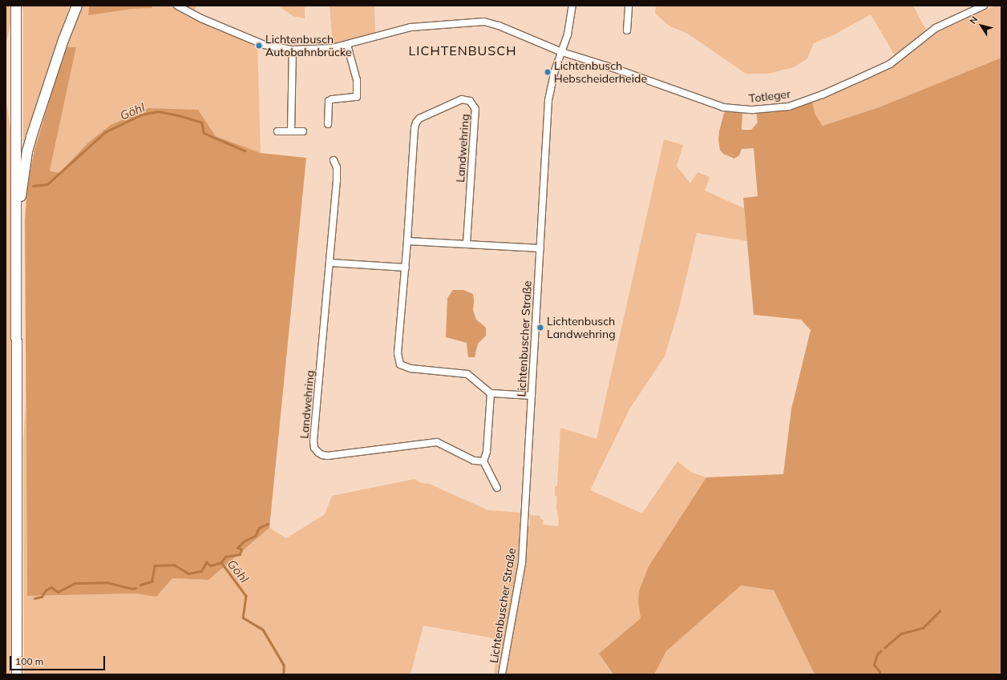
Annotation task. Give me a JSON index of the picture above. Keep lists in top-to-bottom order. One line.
{"streets":{"street":["Totleger","Landwehring","Lichtenbuscher Straße"]},"crossings":[["Totleger","Lichtenbuscher Straße"]],"districts":["LICHTENBUSCH"],"water":["Göhl"],"places":["Lichtenbusch Autobahnbrücke","Lichtenbusch Hebscheiderheide","Lichtenbusch Landwehring"],"scale_bar":"100 m","north":"top left"}
